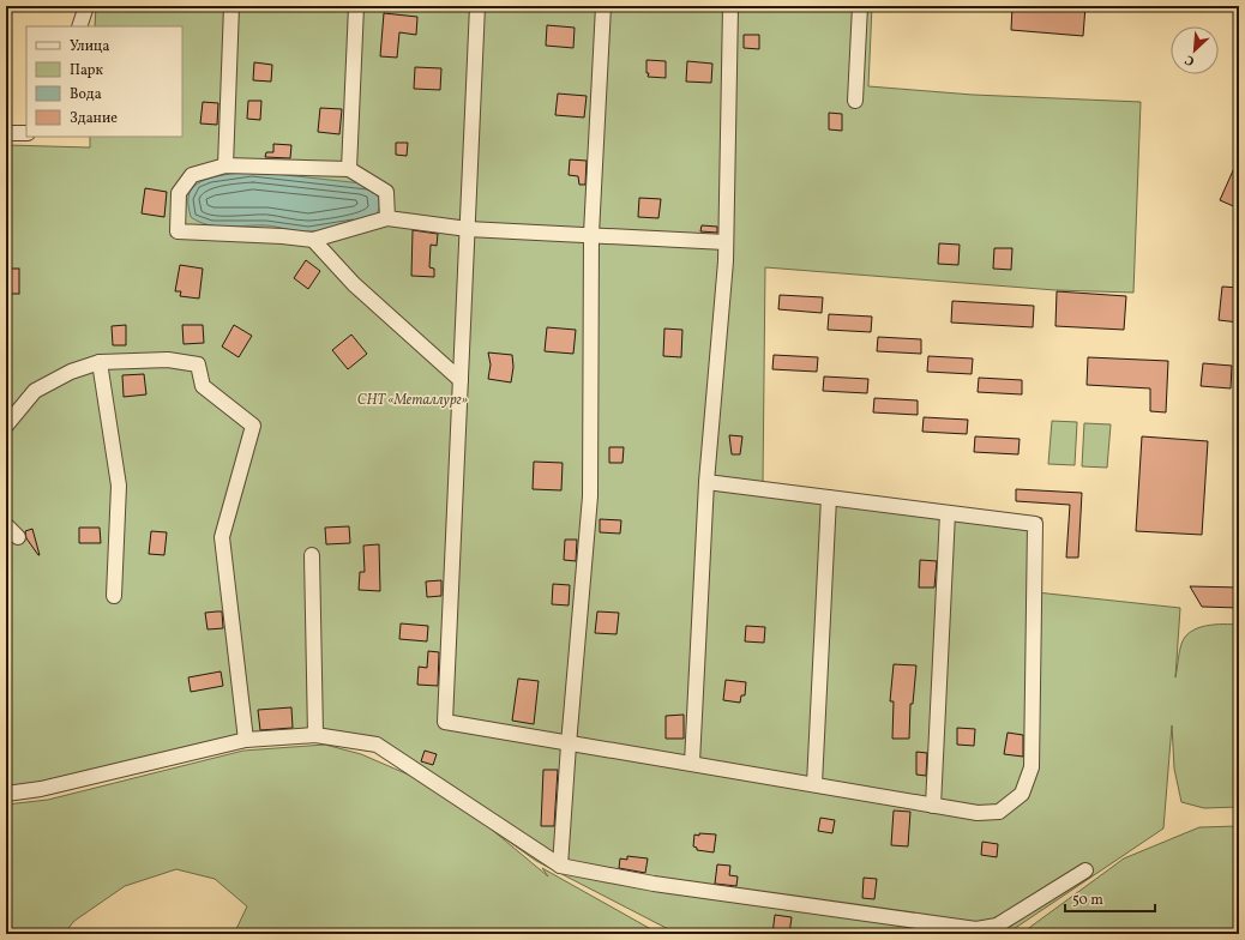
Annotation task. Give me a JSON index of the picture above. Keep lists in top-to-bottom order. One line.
{"parks":["СНТ «Металлург»"],"legend":["Улица","Парк","Вода","Здание"],"scale_bar":"50 m","north":"bottom left"}
